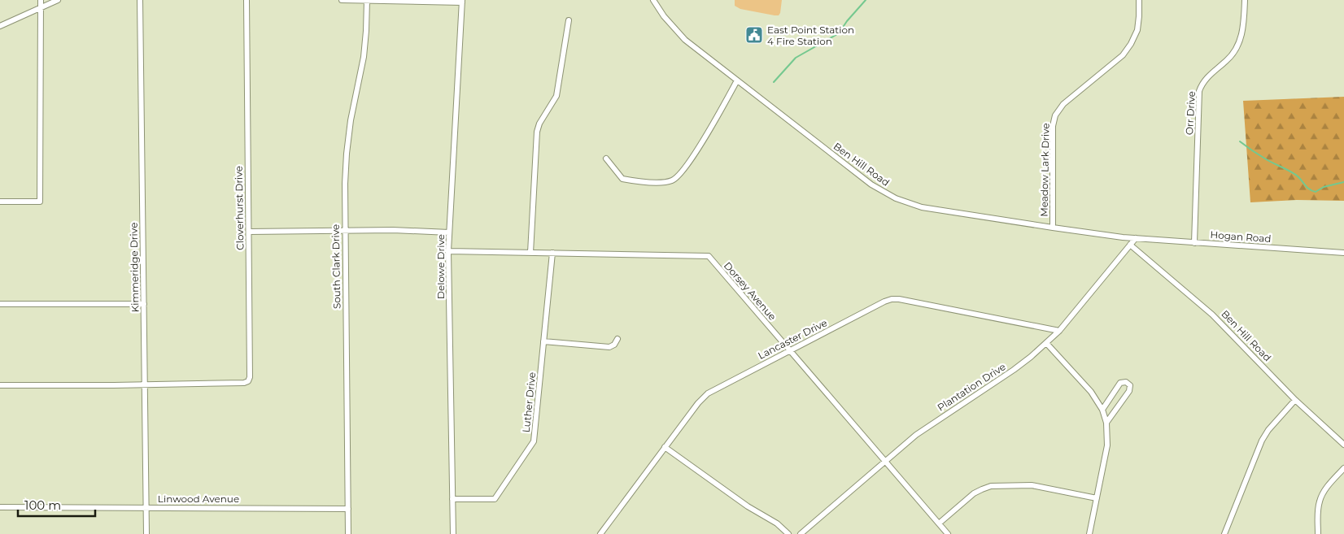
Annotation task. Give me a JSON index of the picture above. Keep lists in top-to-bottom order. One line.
{"streets":{"street":["Orr Drive","Ben Hill Road","Meadow Lark Drive","Cloverhurst Drive","Hogan Road","South Clark Drive","Delowe Drive","Kimmeridge Drive","Dorsey Avenue","Lancaster Drive","Plantation Drive","Luther Drive","Linwood Avenue"]},"crossings":[["Orr Drive","Hogan Road"],["Ben Hill Road","Meadow Lark Drive"],["Ben Hill Road","Hogan Road"],["Ben Hill Road","Plantation Drive"],["Cloverhurst Drive","Kimmeridge Drive"],["Hogan Road","Plantation Drive"],["South Clark Drive","Linwood Avenue"],["Delowe Drive","Dorsey Avenue"],["Delowe Drive","Luther Drive"],["Kimmeridge Drive","Linwood Avenue"],["Dorsey Avenue","Lancaster Drive"],["Dorsey Avenue","Plantation Drive"],["Dorsey Avenue","Luther Drive"],["Lancaster Drive","Plantation Drive"]],"places":{"public building":["East Point Station 4 Fire Station"]},"scale_bar":"100 m"}
